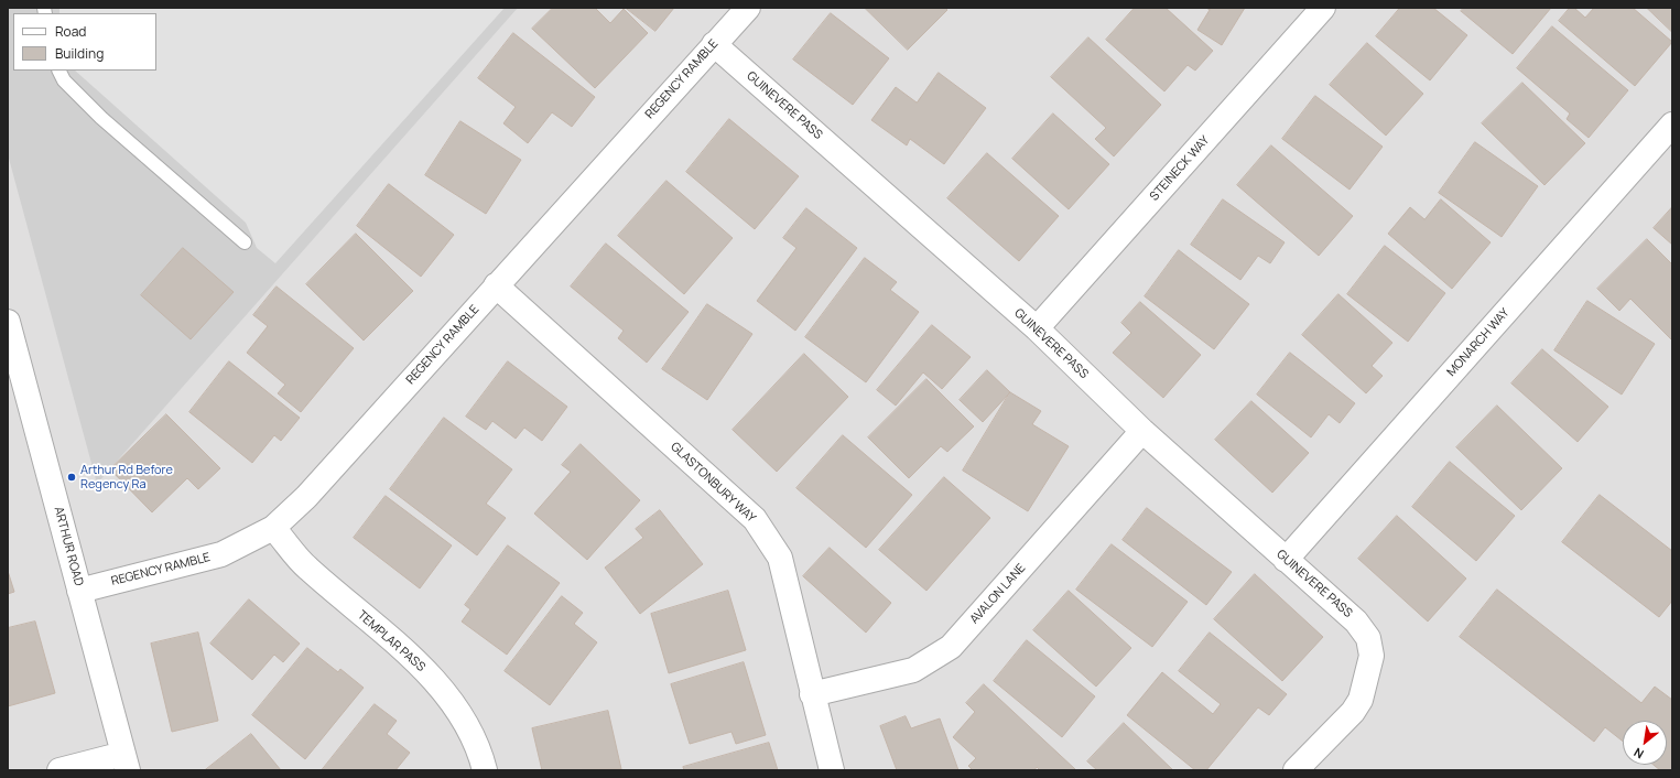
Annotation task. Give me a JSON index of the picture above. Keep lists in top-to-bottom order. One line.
{"streets":{"street":["REGENCY RAMBLE","GUINEVERE PASS","STEINECK WAY","MONARCH WAY","GLASTONBURY WAY","ARTHUR ROAD","AVALON LANE","TEMPLAR PASS"]},"crossings":[["REGENCY RAMBLE","GUINEVERE PASS"],["REGENCY RAMBLE","GLASTONBURY WAY"],["REGENCY RAMBLE","ARTHUR ROAD"],["REGENCY RAMBLE","TEMPLAR PASS"],["GUINEVERE PASS","STEINECK WAY"],["GUINEVERE PASS","MONARCH WAY"],["GUINEVERE PASS","AVALON LANE"],["GLASTONBURY WAY","AVALON LANE"]],"places":["Arthur Rd Before Regency Ra"],"legend":["Road","Building"],"north":"bottom left"}
